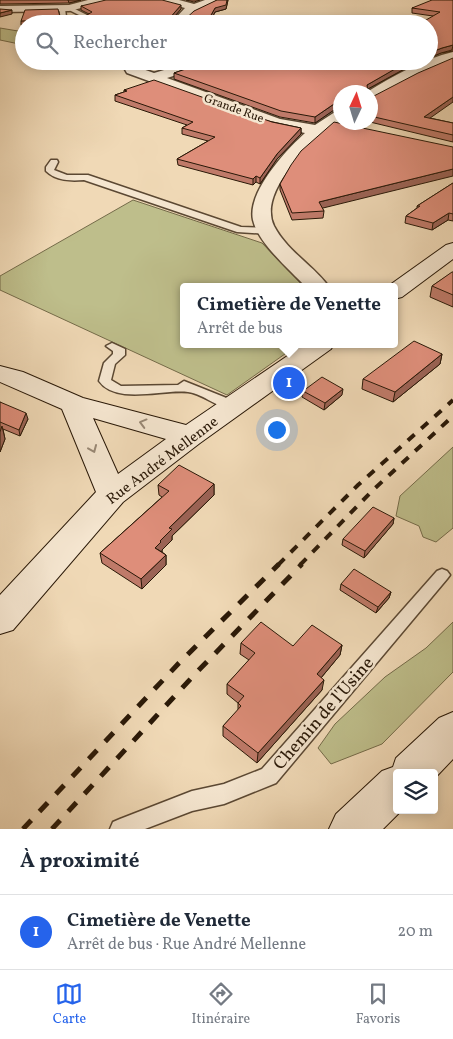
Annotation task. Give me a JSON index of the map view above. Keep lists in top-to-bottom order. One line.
{"streets":{"street":["Grande Rue","Rue André Mellenne"],"lane":["Chemin de l'Usine"]},"north":"top","page":{"search":"Rechercher","popup":["Cimetière de Venette","Arrêt de bus"],"pins":"1","heading":"À proximité","list":[{"mark":"1","name":"Cimetière de Venette","note":"Arrêt de bus · Rue André Mellenne","value":"20 m"}],"nav":["Carte","Itinéraire","Favoris"]}}
